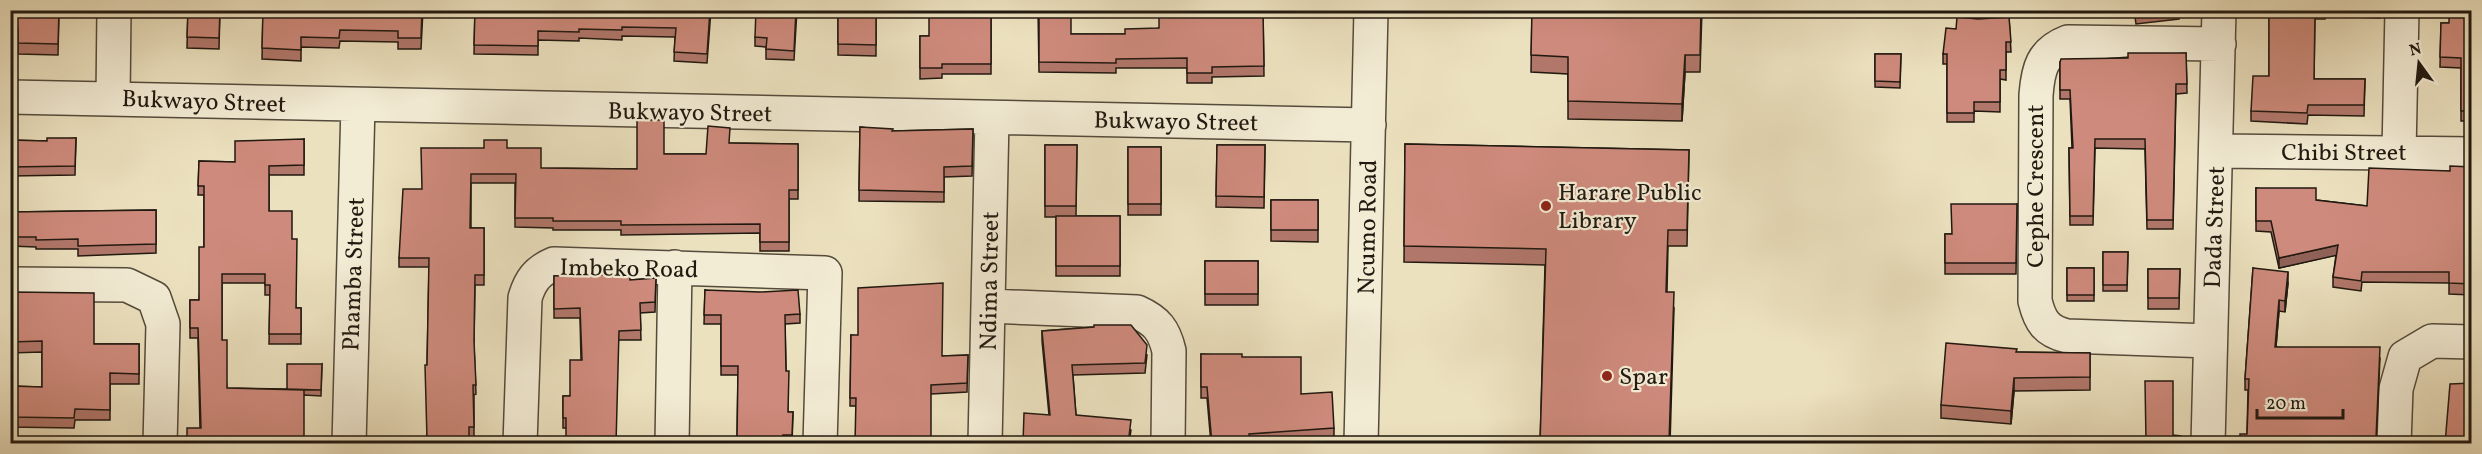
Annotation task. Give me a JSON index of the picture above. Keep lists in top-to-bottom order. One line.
{"streets":{"street":["Bukwayo Street","Chibi Street","Cephe Crescent","Ncumo Road","Dada Street","Imbeko Road","Phamba Street","Ndima Street"]},"crossings":[["Bukwayo Street","Ncumo Road"],["Bukwayo Street","Phamba Street"],["Bukwayo Street","Ndima Street"],["Chibi Street","Dada Street"],["Cephe Crescent","Dada Street"]],"places":["Harare Public Library","Spar"],"scale_bar":"20 m","north":"top"}
